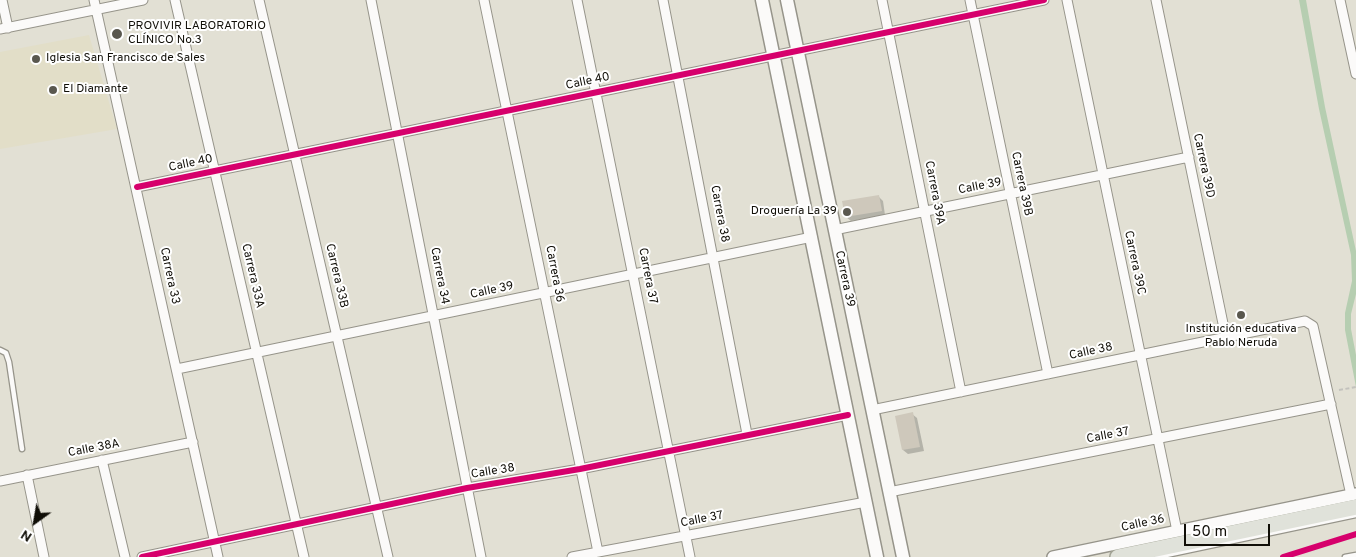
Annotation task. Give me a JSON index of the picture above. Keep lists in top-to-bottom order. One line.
{"streets":{"main road":["Carrera 39"],"street":["Calle 40","Carrera 39D","Carrera 39B","Calle 39","Carrera 39A","Carrera 38","Carrera 39C","Carrera 36","Carrera 33","Carrera 33A","Carrera 33B","Carrera 34","Carrera 37","Calle 38","Calle 37","Calle 38A","Calle 36"]},"crossings":[["Calle 40","Carrera 39B"],["Calle 40","Carrera 39A"],["Calle 40","Carrera 38"],["Calle 40","Carrera 36"],["Calle 40","Carrera 33"],["Calle 40","Carrera 33A"],["Calle 40","Carrera 33B"],["Calle 40","Carrera 34"],["Calle 40","Carrera 37"],["Calle 40","Carrera 39"],["Carrera 39D","Calle 39"],["Carrera 39D","Calle 38"],["Carrera 39B","Calle 39"],["Carrera 39B","Calle 38"],["Calle 39","Carrera 39A"],["Calle 39","Carrera 38"],["Calle 39","Carrera 39C"],["Calle 39","Carrera 36"],["Calle 39","Carrera 33"],["Calle 39","Carrera 33A"],["Calle 39","Carrera 33B"],["Calle 39","Carrera 34"],["Calle 39","Carrera 37"],["Calle 39","Carrera 39"],["Carrera 39A","Calle 38"],["Carrera 38","Calle 38"],["Carrera 39C","Calle 38"],["Carrera 39C","Calle 37"],["Carrera 39C","Calle 36"],["Carrera 36","Calle 38"],["Carrera 36","Calle 37"],["Carrera 33","Calle 38"],["Carrera 33","Calle 38A"],["Carrera 33A","Calle 38"],["Carrera 33B","Calle 38"],["Carrera 34","Calle 38"],["Carrera 37","Calle 38"],["Carrera 37","Calle 37"],["Carrera 39","Calle 38"],["Carrera 39","Calle 37"],["Calle 38","Calle 37"]],"places":["PROVIVIR LABORATORIO CLÍNICO No.3","Iglesia San Francisco de Sales","El Diamante","Droguería La 39","Institución educativa Pablo Neruda"],"scale_bar":"50 m","north":"bottom left"}
